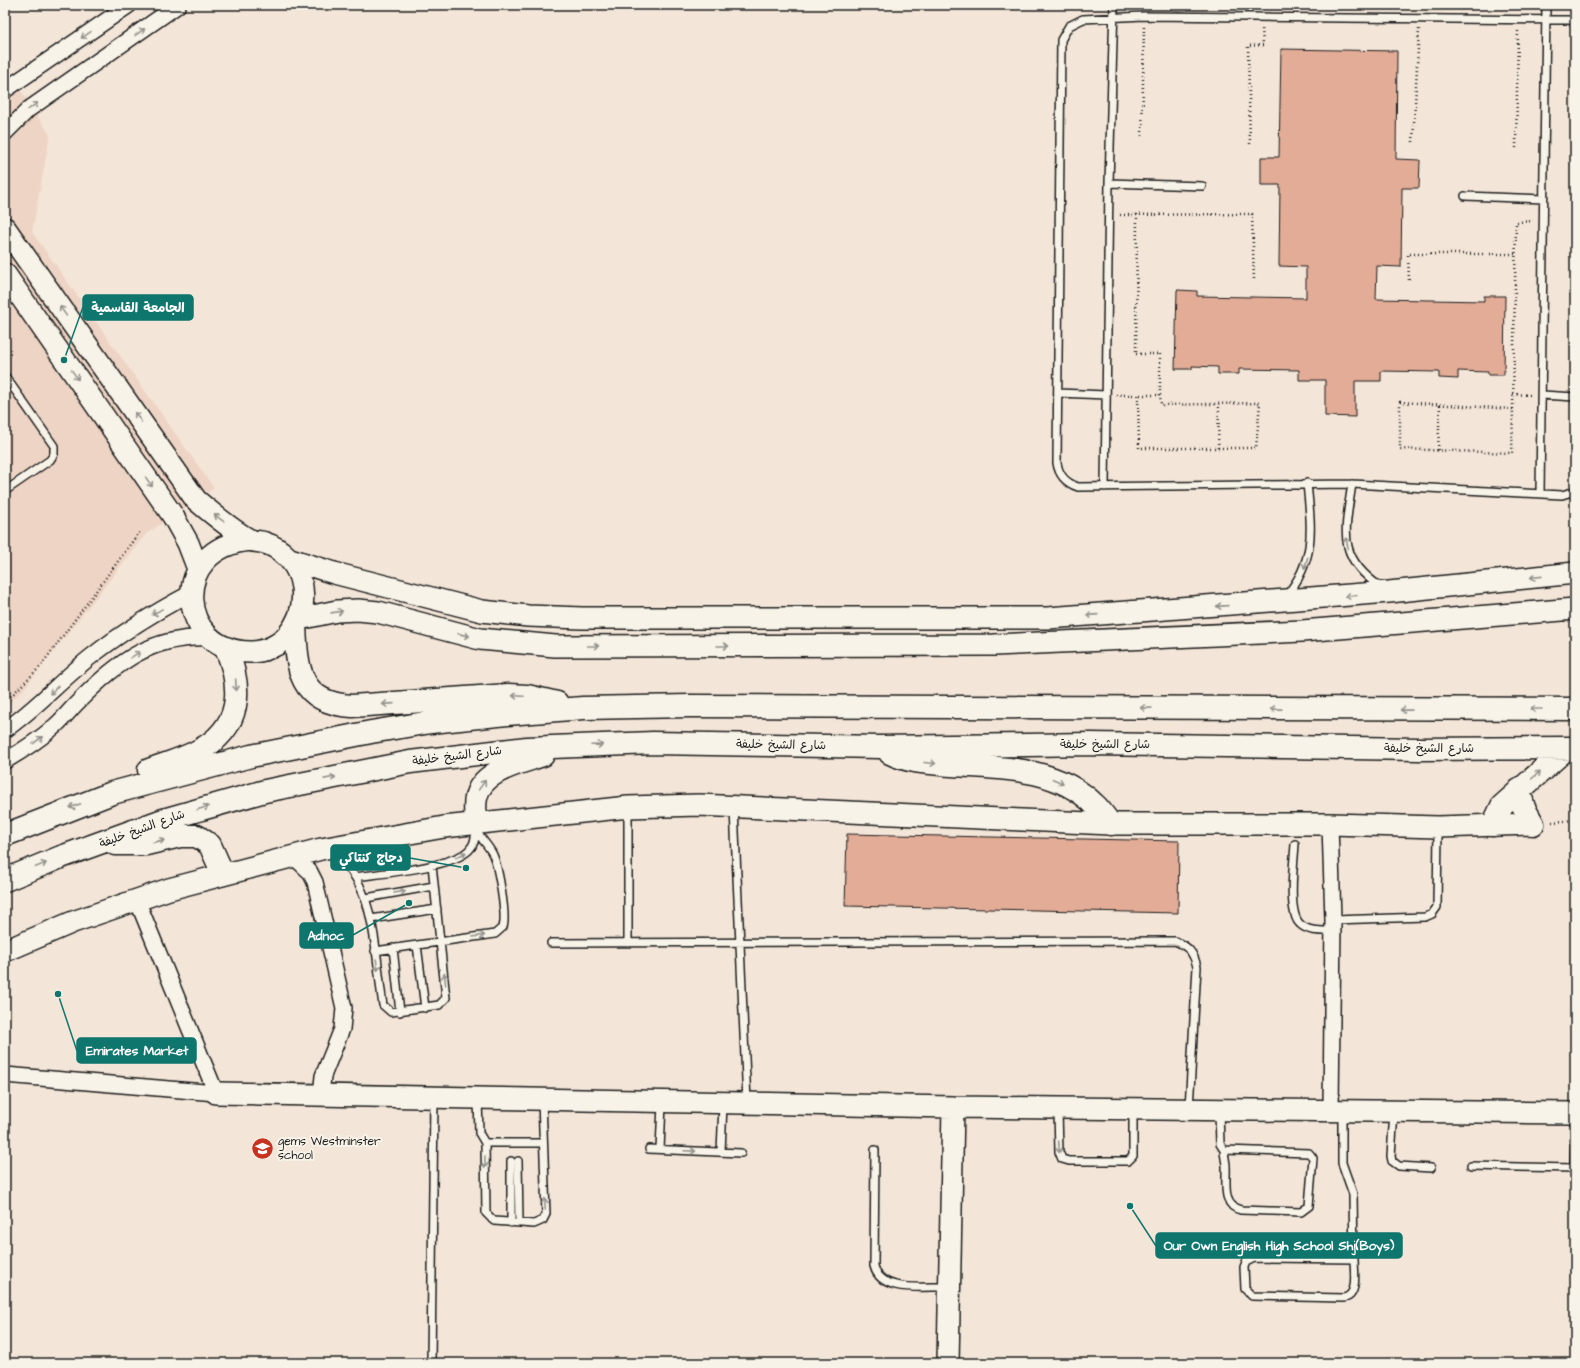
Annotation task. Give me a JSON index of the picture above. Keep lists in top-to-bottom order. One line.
{"streets":{"highway":["شارع الشيخ خليفة"]},"places":{"other":["الجامعة القاسمية","دجاج كنتاكي","Adnoc","Emirates Market","Our Own English High School Shj(Boys)"],"school or university":["gems Westminster school"]}}
